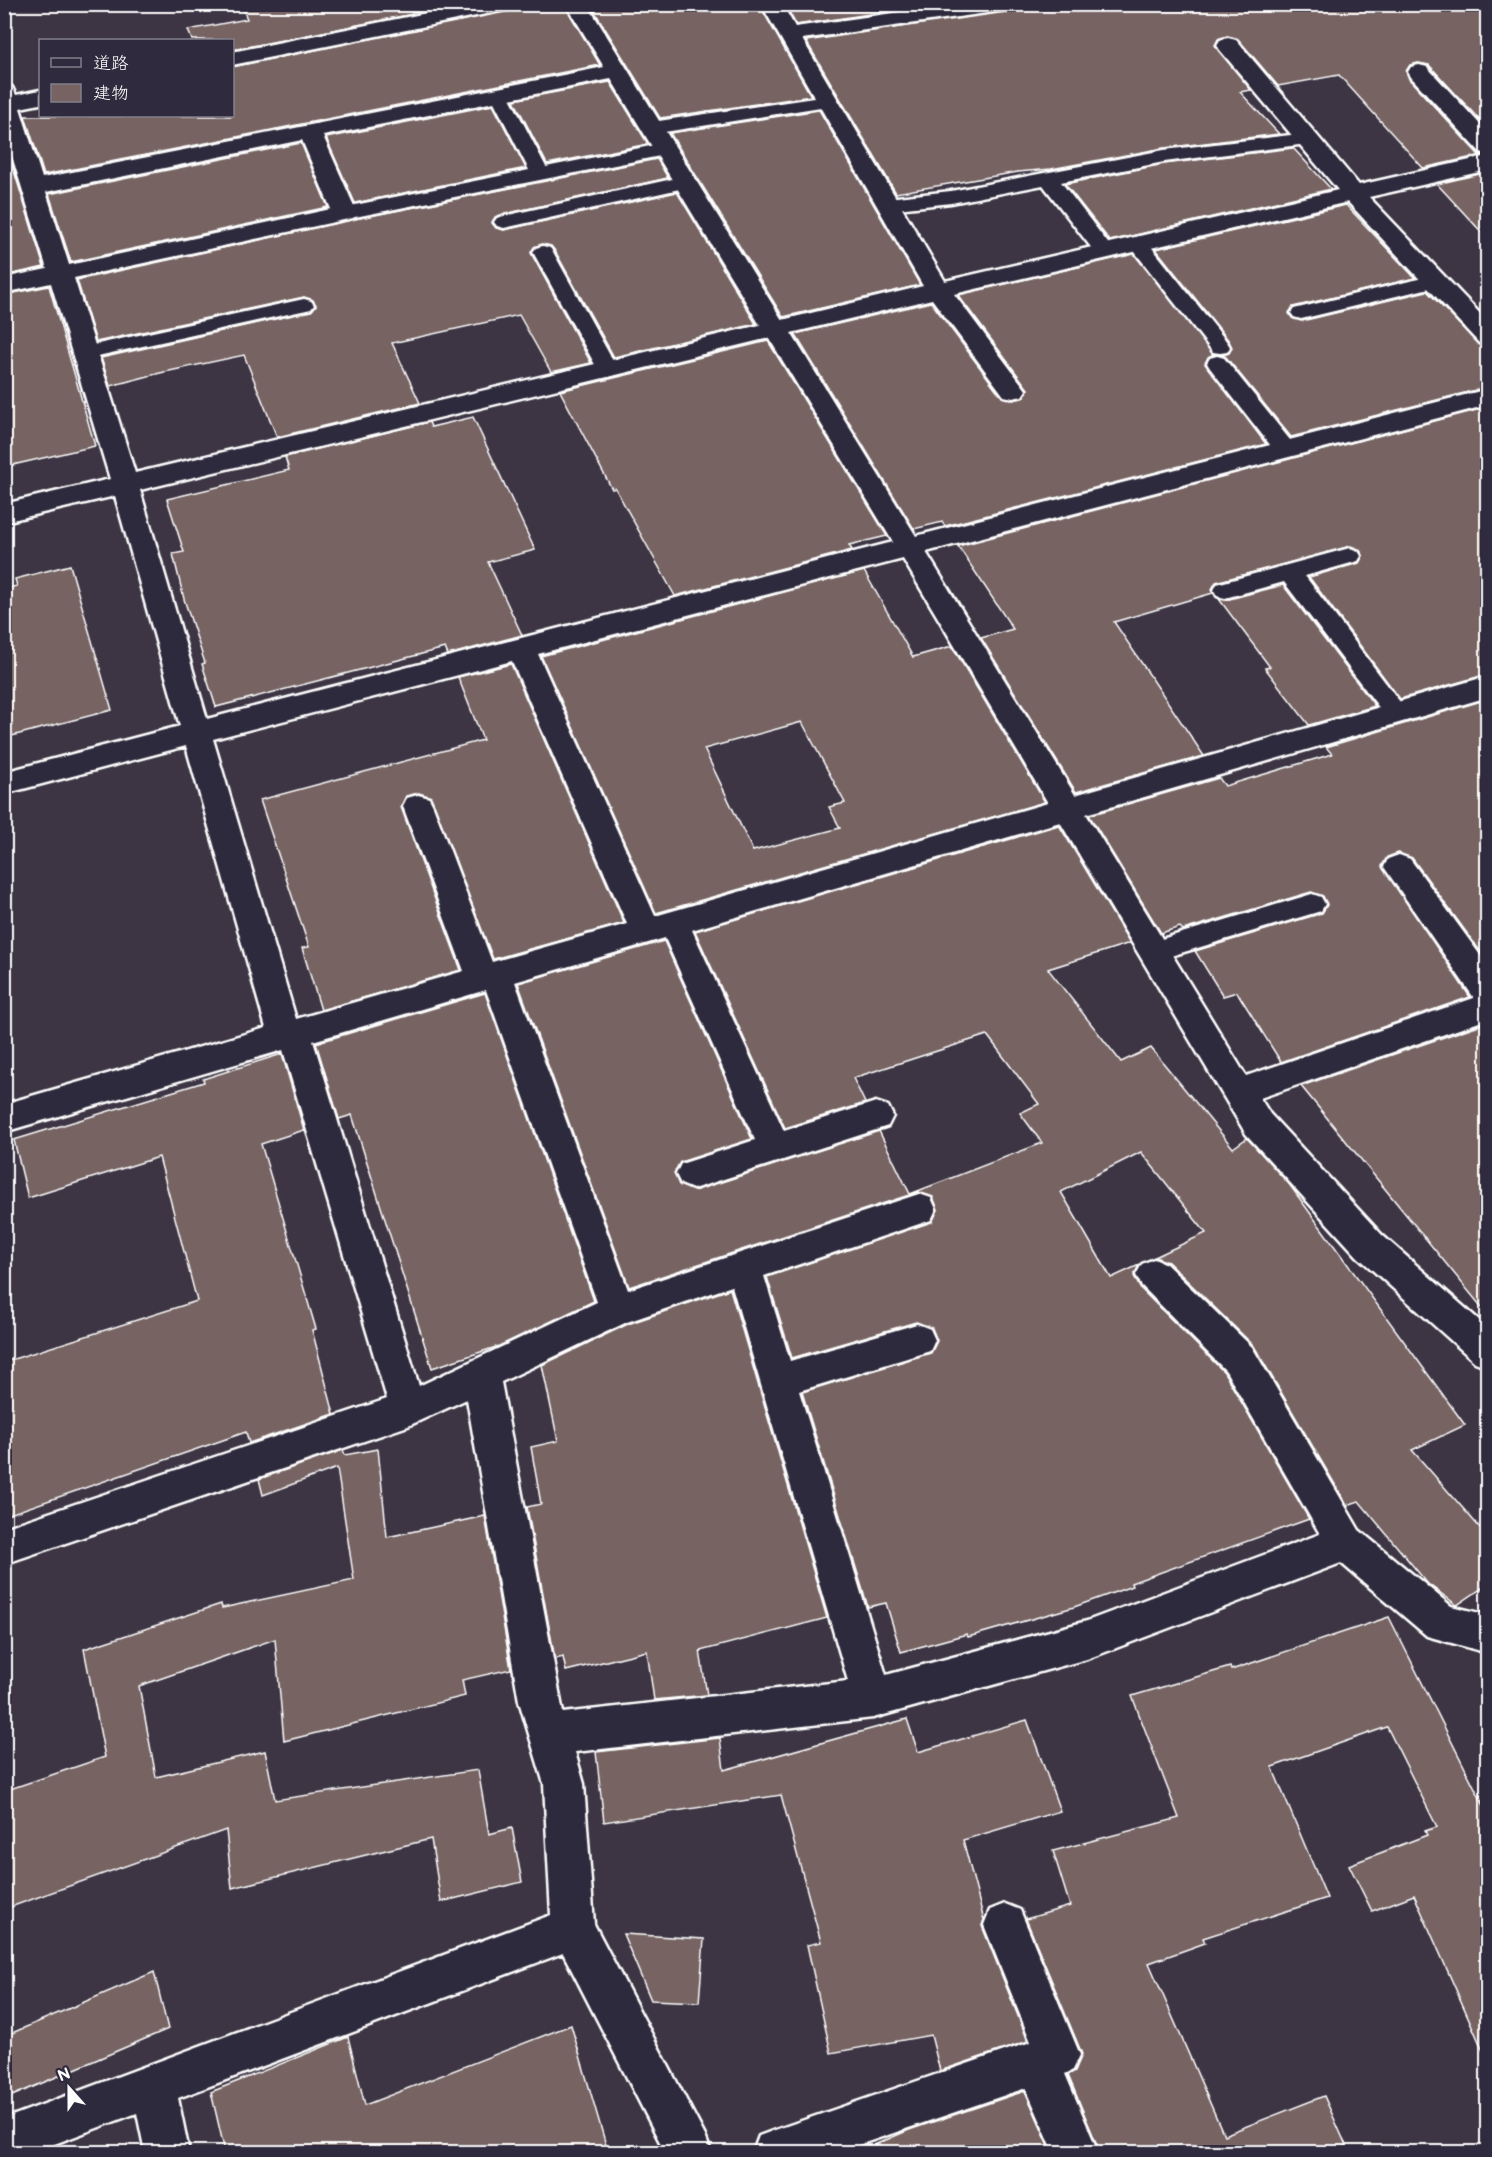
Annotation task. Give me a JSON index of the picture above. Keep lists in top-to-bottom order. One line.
{"legend":["道路","建物"],"north":"top"}
